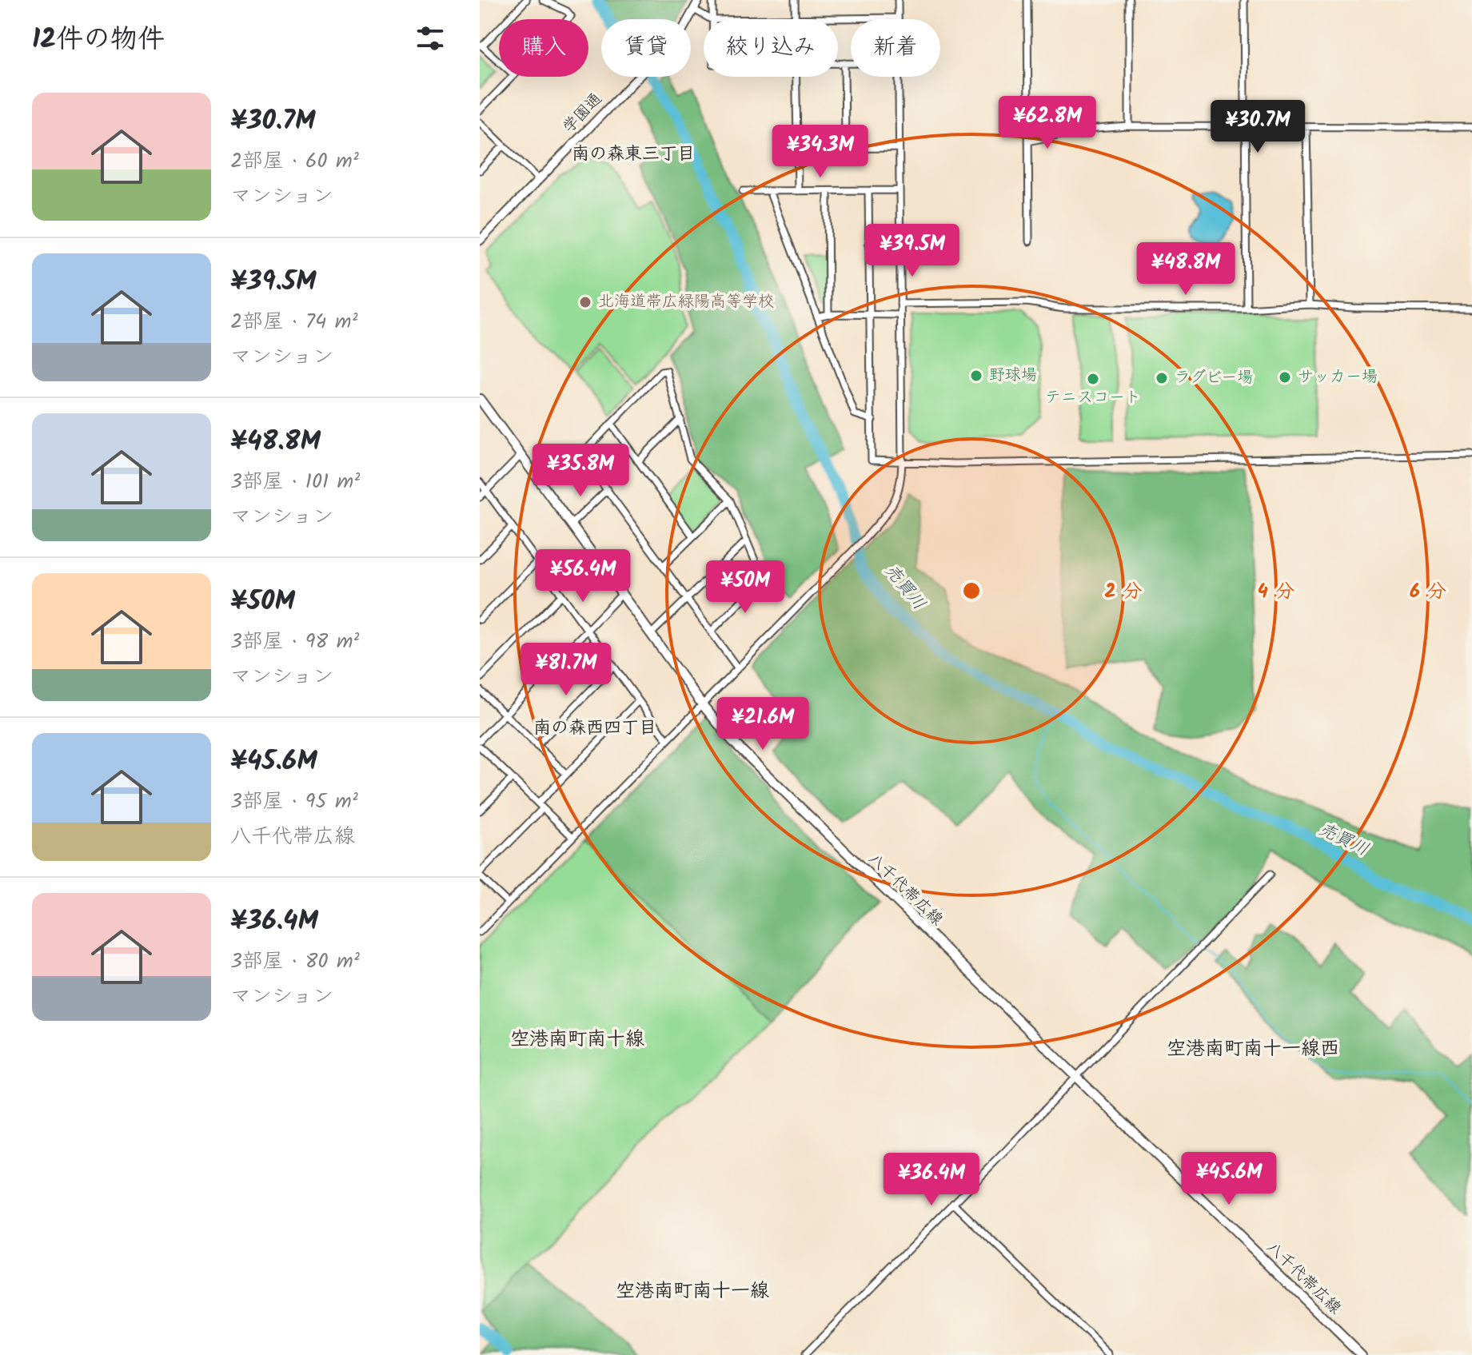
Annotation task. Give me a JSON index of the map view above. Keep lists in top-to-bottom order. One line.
{"streets":{"main road":["八千代帯広線"],"street":["学園通"]},"districts":["南の森東三丁目","南の森西四丁目","空港南町南十線","空港南町南十一線西","空港南町南十一線"],"water":["売買川"],"places":["北海道帯広緑陽高等学校","野球場","サッカー場","ラグビー場","テニスコート"],"page":{"heading":"12件の物件","chip":["購入","賃貸","絞り込み","新着"],"list":[{"name":"¥30.7M","note":"2部屋 · 60 m² · マンション"},{"name":"¥39.5M","note":"2部屋 · 74 m² · マンション"},{"name":"¥48.8M","note":"3部屋 · 101 m² · マンション"},{"name":"¥50M","note":"3部屋 · 98 m² · マンション"},{"name":"¥45.6M","note":"3部屋 · 95 m² · 八千代帯広線"},{"name":"¥36.4M","note":"3部屋 · 80 m² · マンション"}],"price":["¥62.8M","¥30.7M","¥34.3M","¥39.5M","¥48.8M","¥35.8M","¥56.4M","¥50M","¥81.7M","¥21.6M","¥45.6M","¥36.4M"]},"rings":["2 分","4 分","6 分"]}
